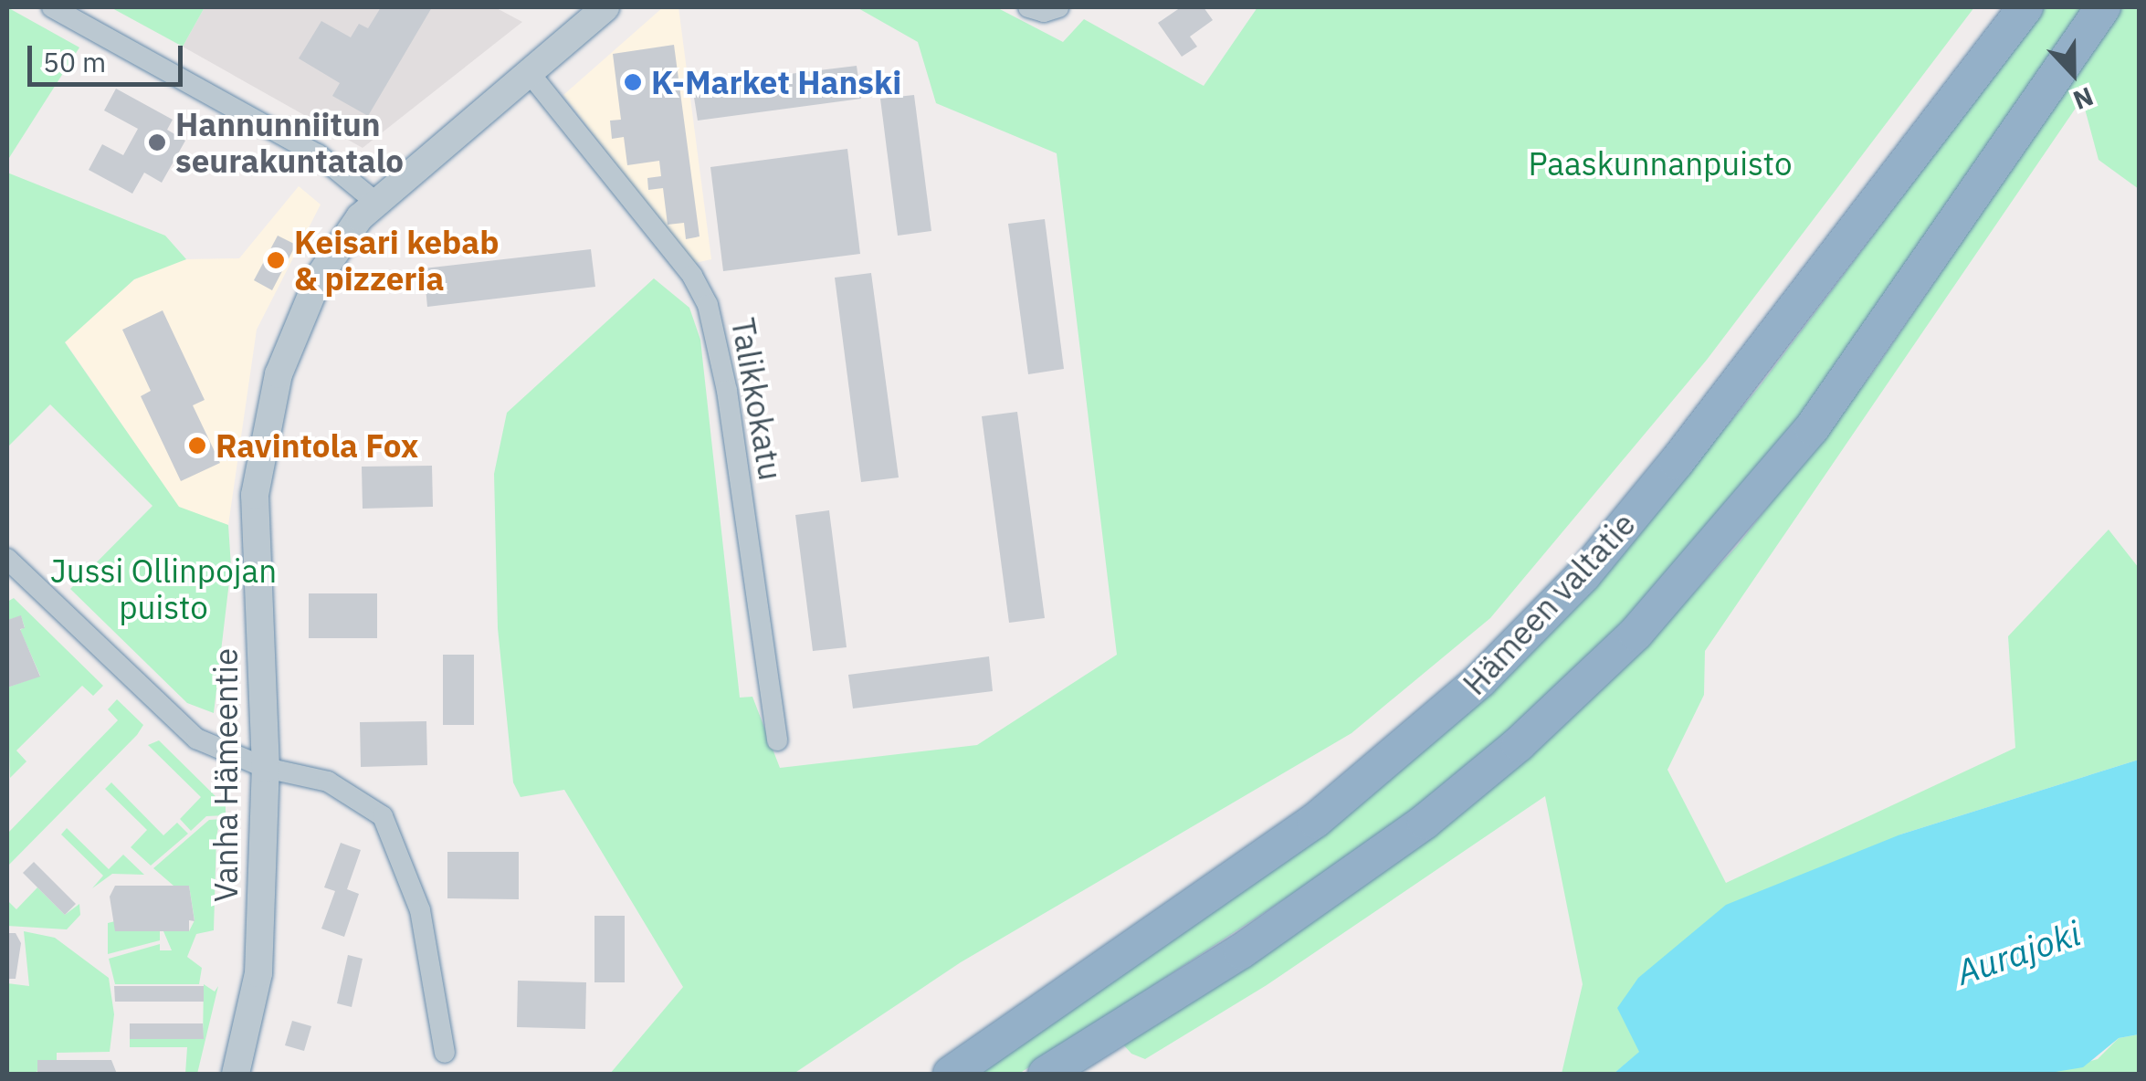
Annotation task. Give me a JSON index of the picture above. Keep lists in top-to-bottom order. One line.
{"streets":{"highway":["Hämeen valtatie"],"street":["Talikkokatu","Vanha Hämeentie"]},"crossings":[["Talikkokatu","Vanha Hämeentie"]],"water":["Aurajoki"],"parks":["Paaskunnanpuisto","Jussi Ollinpojan puisto"],"places":["K-Market Hanski","Hannunniitun seurakuntatalo","Keisari kebab & pizzeria","Ravintola Fox"],"scale_bar":"50 m","north":"bottom"}
